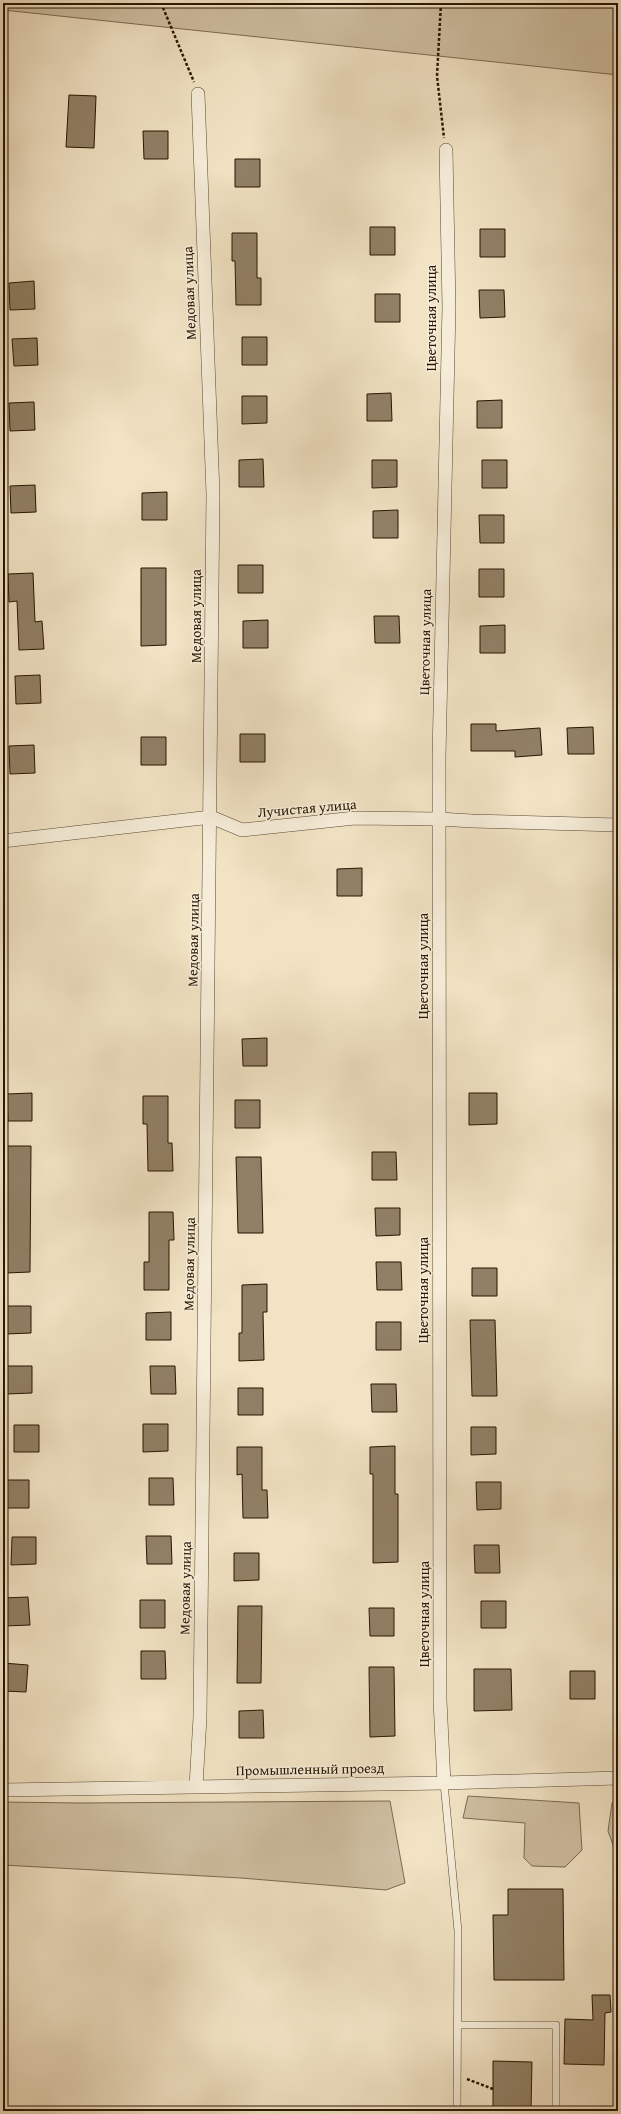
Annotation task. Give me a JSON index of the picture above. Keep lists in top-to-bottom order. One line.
{"streets":{"street":["Медовая улица","Цветочная улица","Лучистая улица","Промышленный проезд"]},"crossings":[["Медовая улица","Лучистая улица"],["Медовая улица","Промышленный проезд"],["Цветочная улица","Лучистая улица"],["Цветочная улица","Промышленный проезд"]]}
